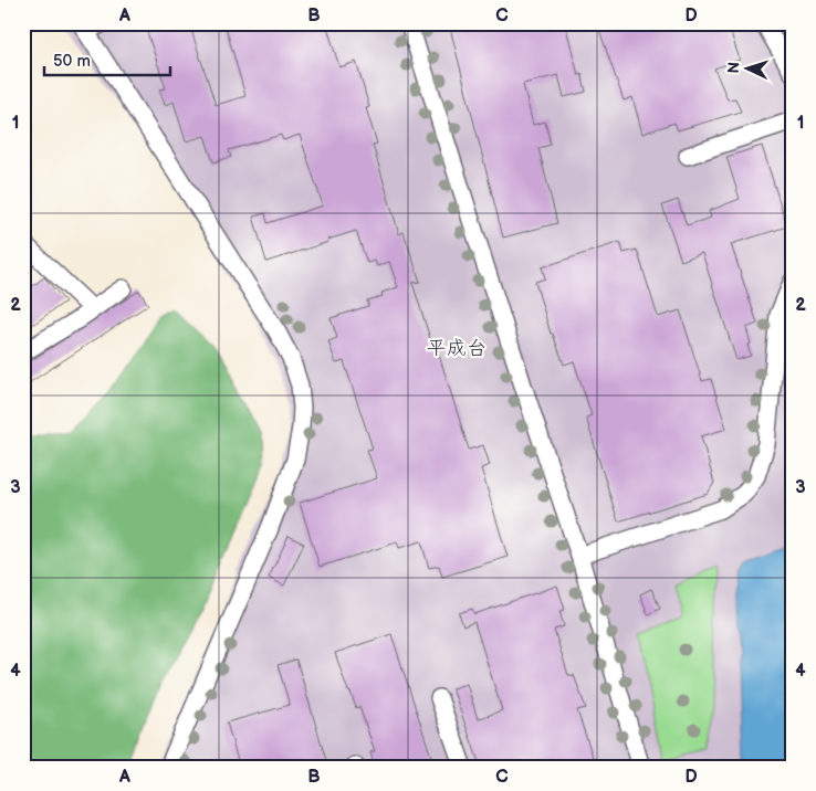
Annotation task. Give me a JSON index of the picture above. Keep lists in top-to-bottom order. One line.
{"districts":["平成台"],"scale_bar":"50 m","north":"left","grid":{"columns":["A","B","C","D"],"rows":["1","2","3","4"]}}
